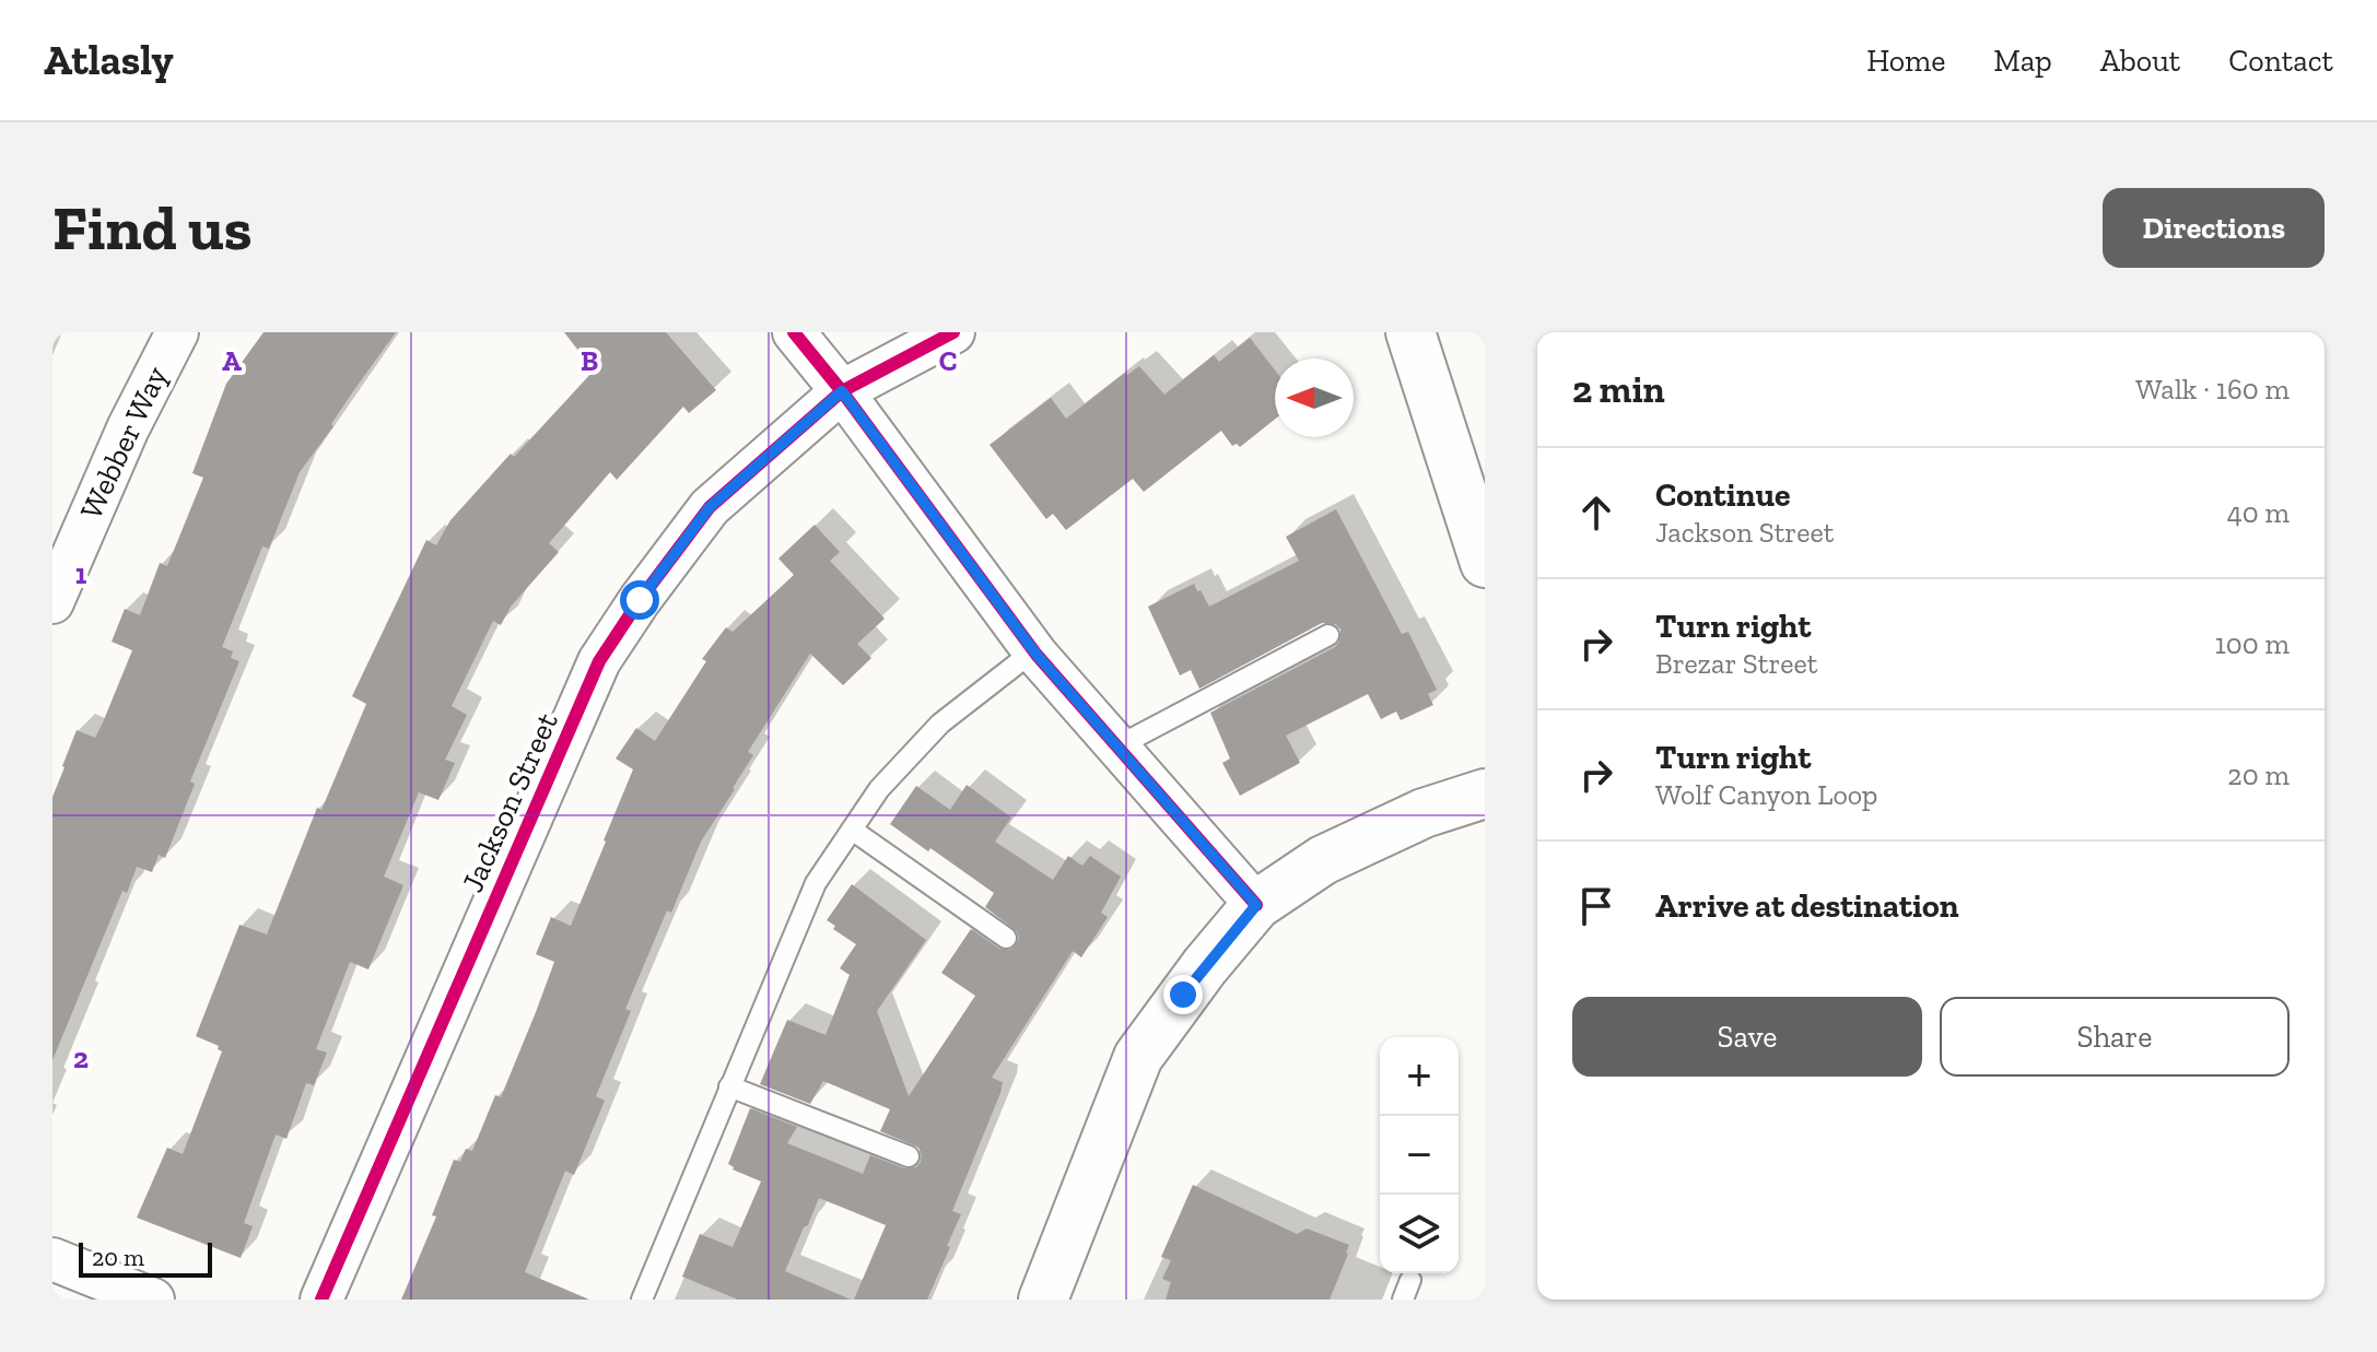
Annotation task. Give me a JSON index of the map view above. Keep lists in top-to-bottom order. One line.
{"streets":{"street":["Webber Way","Jackson Street"]},"scale_bar":"20 m","north":"left","page":{"header":"Atlasly","nav":["Home","Map","About","Contact"],"buttons":["Directions",["Save","Share"]],"title":"Find us","heading":["2 min","Walk · 160 m"],"list":[["Continue","Jackson Street","40 m"],["Turn right","Brezar Street","100 m"],["Turn right","Wolf Canyon Loop","20 m"],"Arrive at destination"],"map_buttons":["+","−"],"scale":"20 m"},"grid":{"columns":["A","B","C"],"rows":["1","2"]}}
